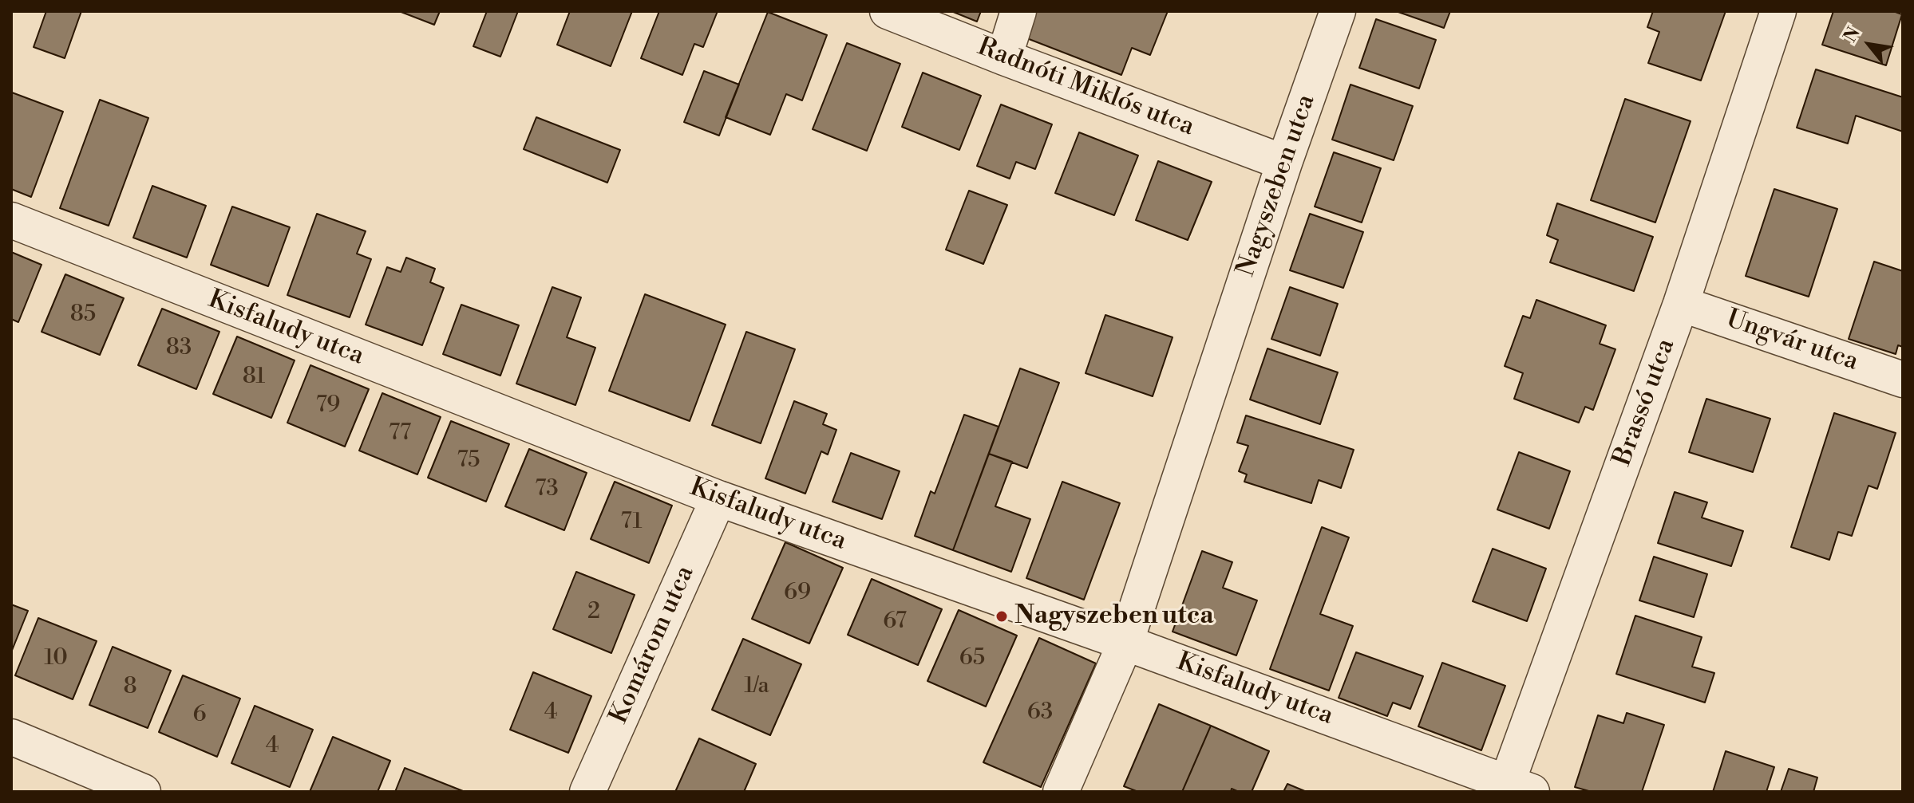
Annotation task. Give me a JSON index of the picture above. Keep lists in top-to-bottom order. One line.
{"streets":{"street":["Radnóti Miklós utca","Nagyszeben utca","Kisfaludy utca","Ungvár utca","Brassó utca","Komárom utca"]},"crossings":[["Radnóti Miklós utca","Nagyszeben utca"],["Nagyszeben utca","Kisfaludy utca"],["Kisfaludy utca","Brassó utca"],["Kisfaludy utca","Komárom utca"],["Ungvár utca","Brassó utca"]],"places":["Nagyszeben utca"],"house_numbers":["85","83","81","79","77","75","73","71","69","2","67","10","65","1/a","8","4","63","6","4"],"north":"top left"}
